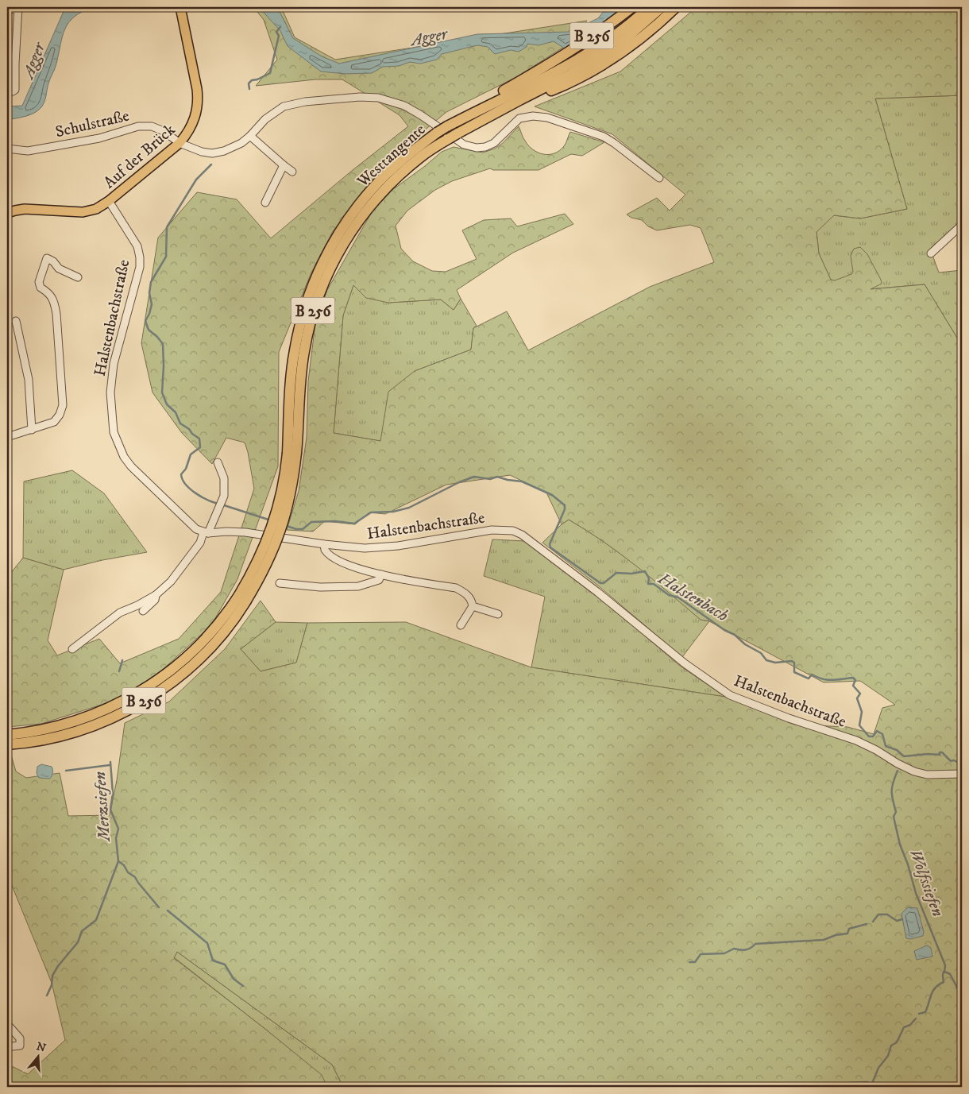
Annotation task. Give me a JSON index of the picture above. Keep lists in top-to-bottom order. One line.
{"streets":{"highway":["B 256","Westtangente"],"main road":["Auf der Brück"],"street":["Schulstraße","Halstenbachstraße"]},"crossings":[["B 256","Westtangente"],["Schulstraße","Auf der Brück"],["Auf der Brück","Halstenbachstraße"]],"water":["Agger","Halstenbach","Merzsiefen","Wolfssiefen"],"north":"top"}
